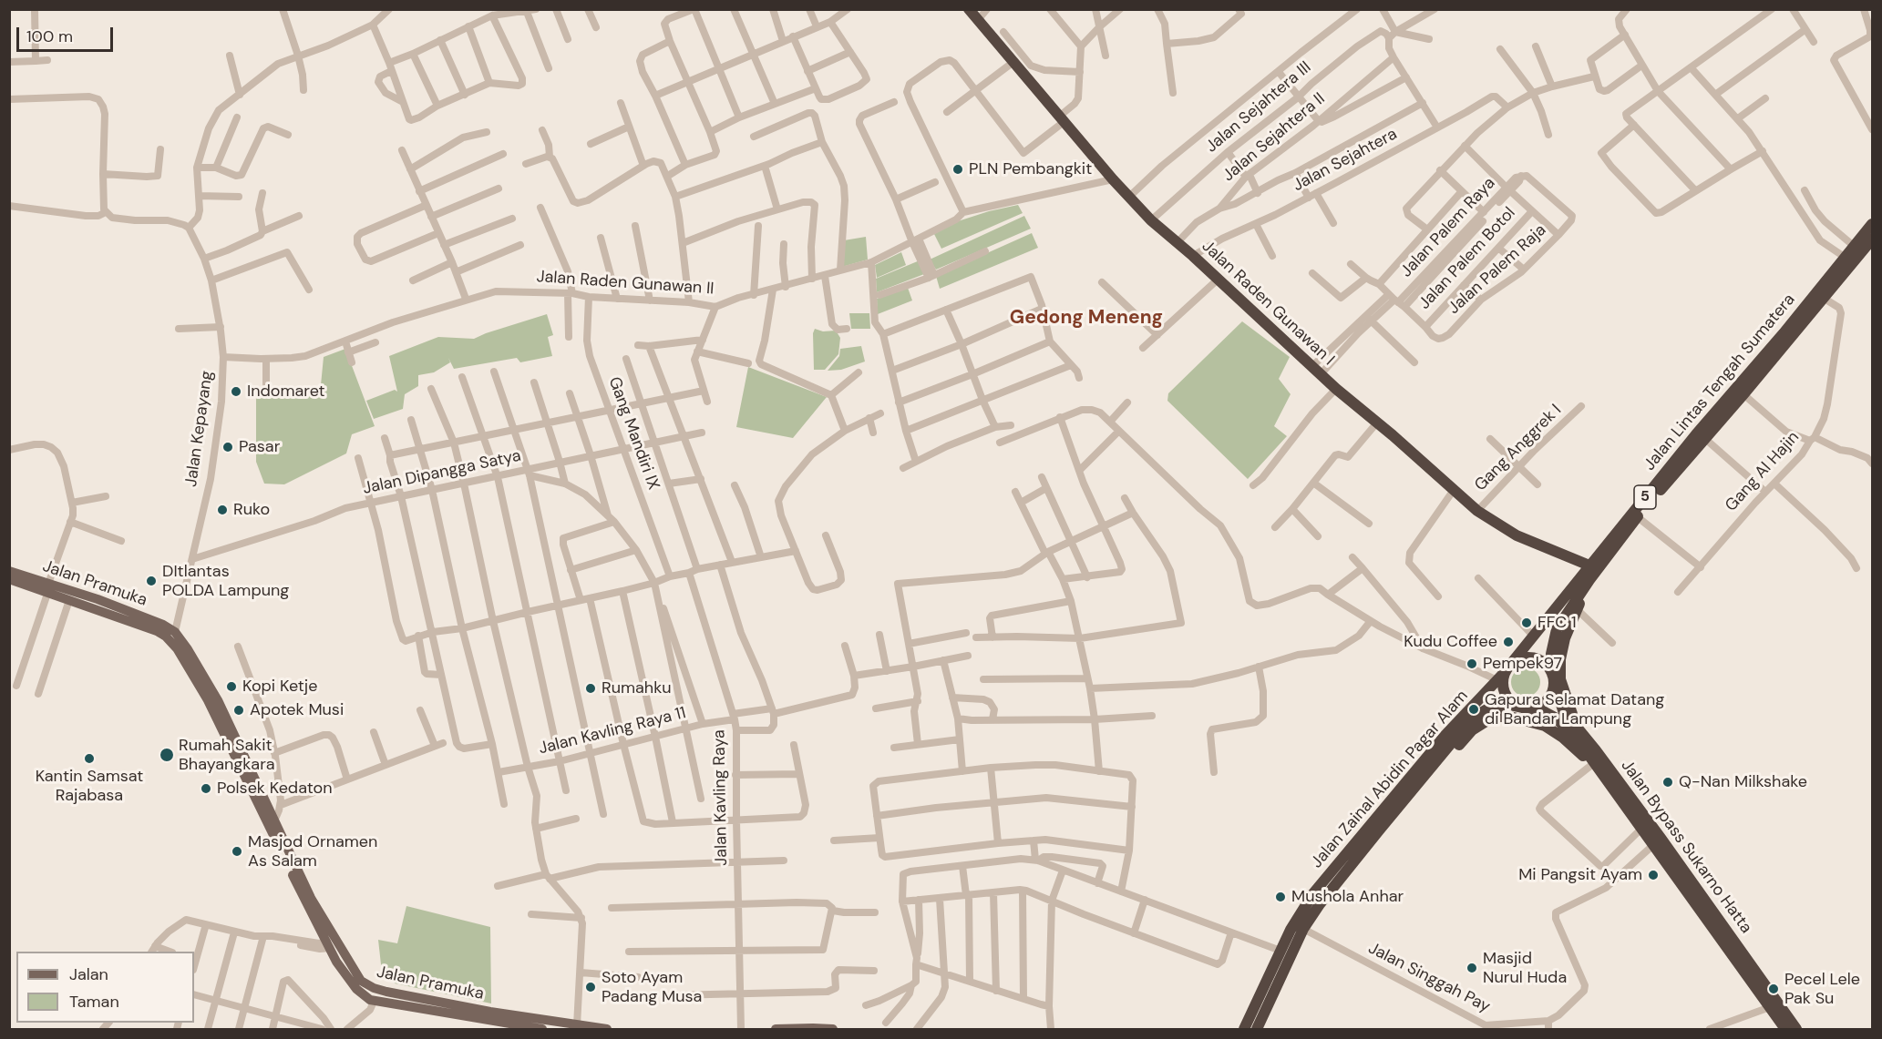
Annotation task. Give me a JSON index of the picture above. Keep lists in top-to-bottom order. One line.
{"streets":{"highway":["Jalan Raden Gunawan I","Jalan Lintas Tengah Sumatera","5","Jalan Zainal Abidin Pagar Alam","Jalan Bypass Sukarno Hatta"],"main road":["Jalan Pramuka"],"street":["Jalan Sejahtera III","Jalan Sejahtera II","Jalan Sejahtera","Jalan Palem Raya","Jalan Palem Botol","Jalan Palem Raja","Jalan Raden Gunawan II","Jalan Kepayang","Gang Mandiri IX","Gang Anggrek I","Gang Al Hajin","Jalan Dipangga Satya","Jalan Kavling Raya 11","Jalan Kavling Raya","Jalan Singgah Pay"]},"crossings":[["Jalan Sejahtera III","Jalan Raden Gunawan I"],["Jalan Sejahtera II","Jalan Raden Gunawan I"],["Jalan Sejahtera","Jalan Raden Gunawan I"],["Jalan Palem Raya","Jalan Palem Raja"],["Jalan Palem Raya","Jalan Raden Gunawan I"],["Jalan Palem Botol","Jalan Palem Raja"],["Jalan Raden Gunawan II","Jalan Raden Gunawan I"],["Jalan Raden Gunawan II","Jalan Kepayang"],["Jalan Raden Gunawan II","Gang Mandiri IX"],["Jalan Raden Gunawan I","Jalan Lintas Tengah Sumatera"],["Jalan Raden Gunawan I","Gang Anggrek I"],["Jalan Lintas Tengah Sumatera","Gang Al Hajin"],["Jalan Lintas Tengah Sumatera","Jalan Zainal Abidin Pagar Alam"],["Jalan Lintas Tengah Sumatera","Jalan Bypass Sukarno Hatta"],["Jalan Kepayang","Jalan Dipangga Satya"],["Jalan Kepayang","Jalan Pramuka"],["Gang Mandiri IX","Jalan Dipangga Satya"],["Jalan Kavling Raya 11","Jalan Kavling Raya"],["Jalan Zainal Abidin Pagar Alam","Jalan Bypass Sukarno Hatta"],["Jalan Zainal Abidin Pagar Alam","Jalan Singgah Pay"]],"districts":["Gedong Meneng"],"places":["PLN Pembangkit","Indomaret","Pasar","Ruko","DItlantas POLDA Lampung","FFC 1","Kudu Coffee","Pempek97","Kopi Ketje","Rumahku","Gapura Selamat Datang di Bandar Lampung","Apotek Musi","Rumah Sakit Bhayangkara","Kantin Samsat Rajabasa","Q-Nan Milkshake","Polsek Kedaton","Masjod Ornamen As Salam","Mi Pangsit Ayam","Mushola Anhar","Masjid Nurul Huda","Soto Ayam Padang Musa","Pecel Lele Pak Su"],"legend":["Jalan","Taman"],"scale_bar":"100 m"}
